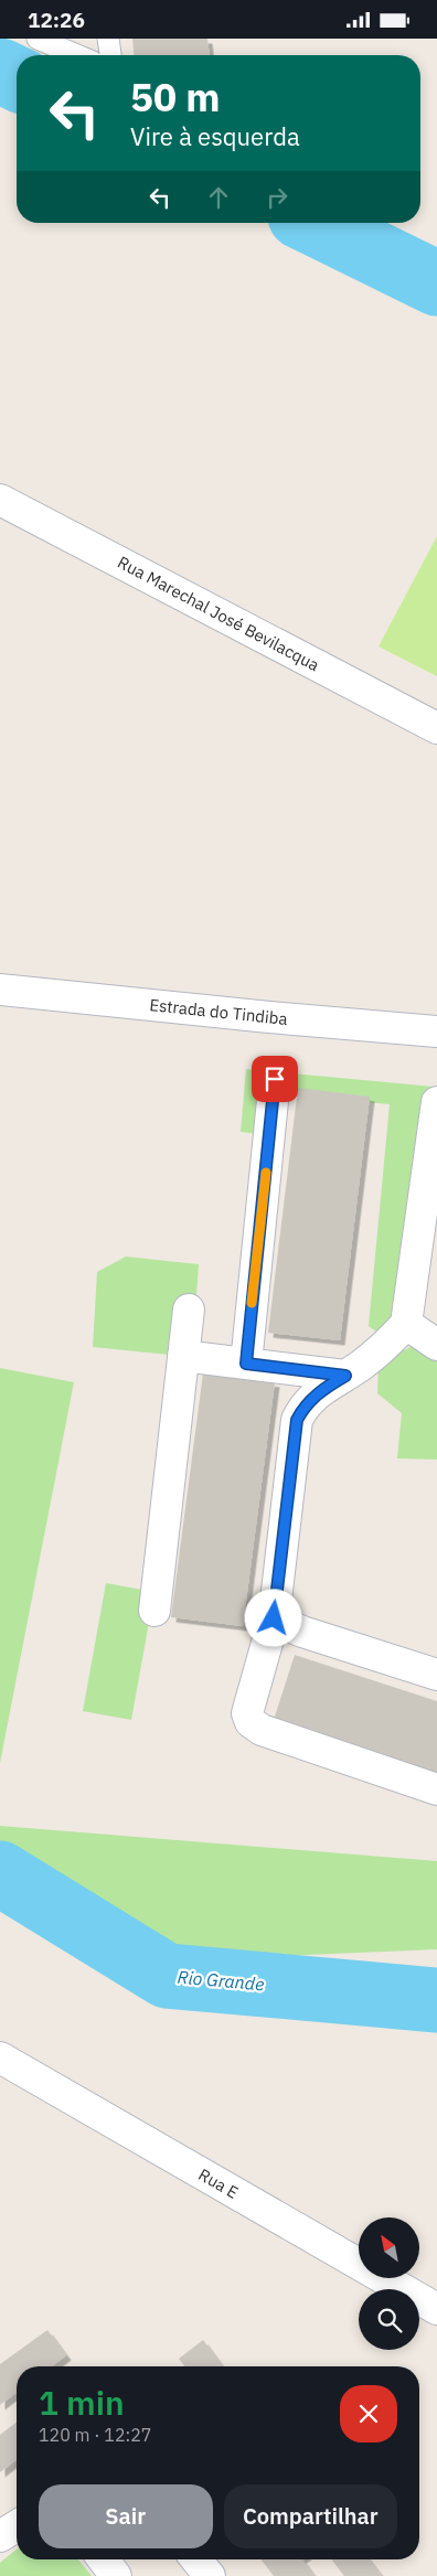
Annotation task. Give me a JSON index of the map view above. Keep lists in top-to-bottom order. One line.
{"streets":{"street":["Rua Marechal José Bevilacqua","Estrada do Tindiba","Rua E"]},"water":["Rio Grande"],"north":"top left","page":{"status":"12:26","turn":["50 m","Vire à esquerda"],"heading":["1 min","120 m · 12:27"],"buttons":["Sair","Compartilhar"]}}
